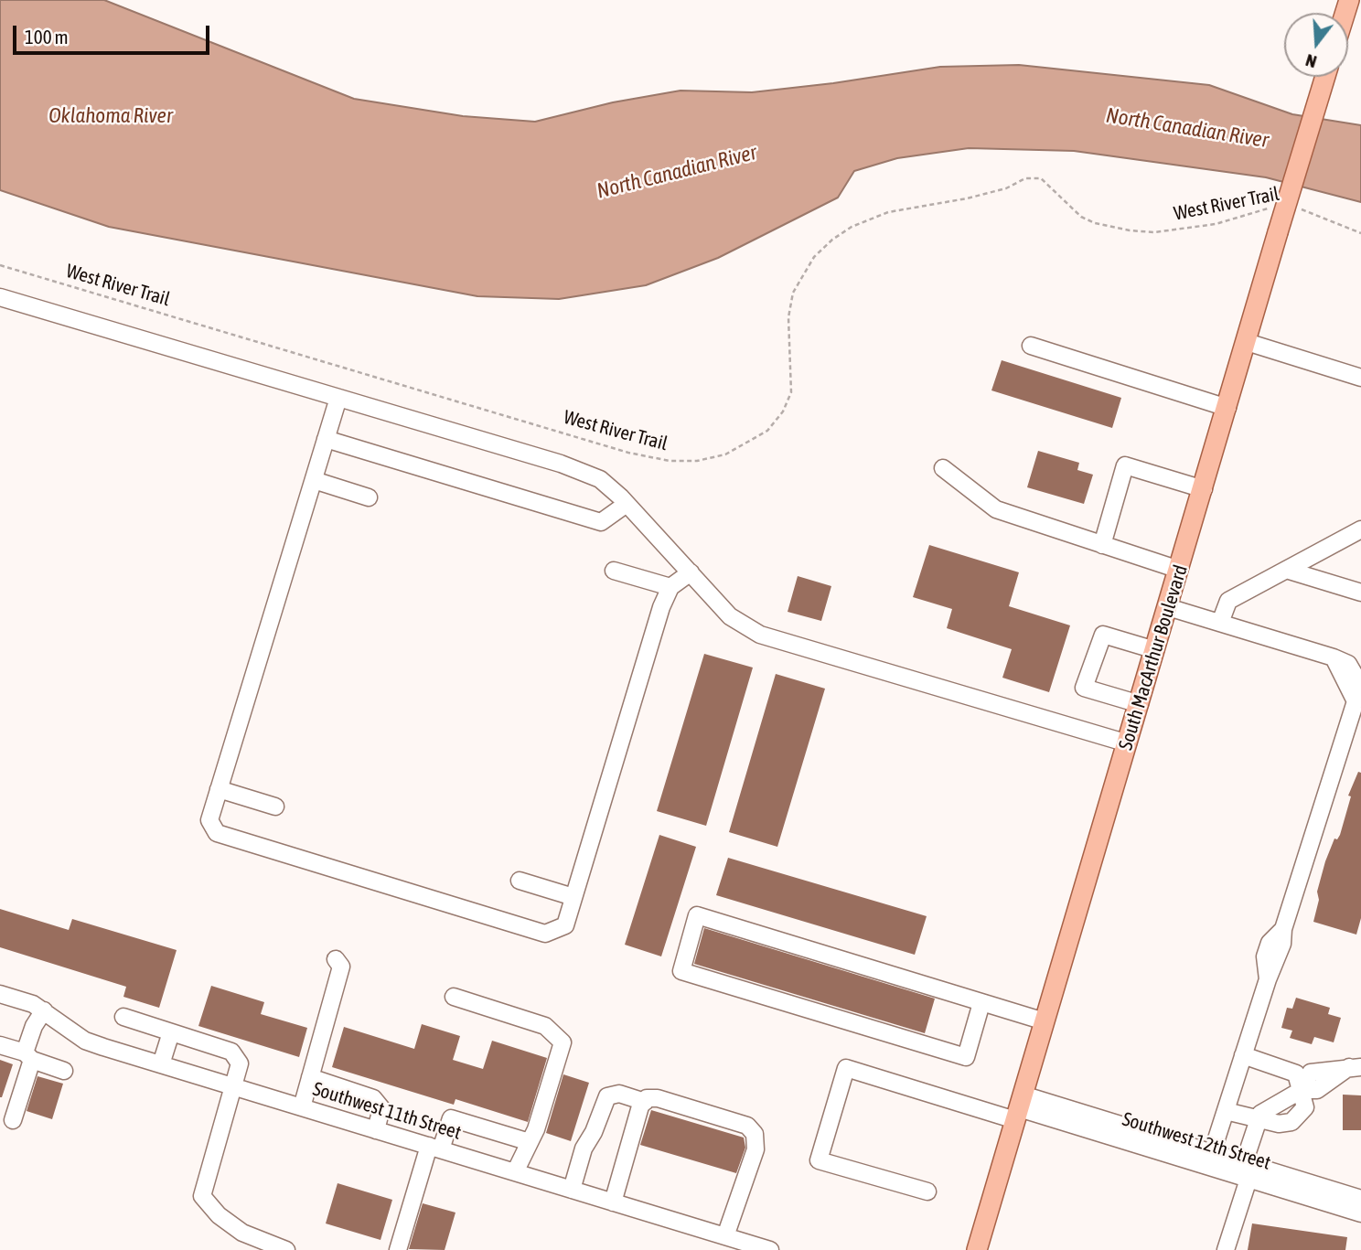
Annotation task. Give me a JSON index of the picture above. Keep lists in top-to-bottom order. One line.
{"streets":{"main road":["South MacArthur Boulevard"],"street":["Southwest 11th Street","Southwest 12th Street"],"path":["West River Trail"]},"crossings":[["South MacArthur Boulevard","Southwest 12th Street"]],"water":["Oklahoma River","North Canadian River"],"scale_bar":"100 m","north":"bottom"}
